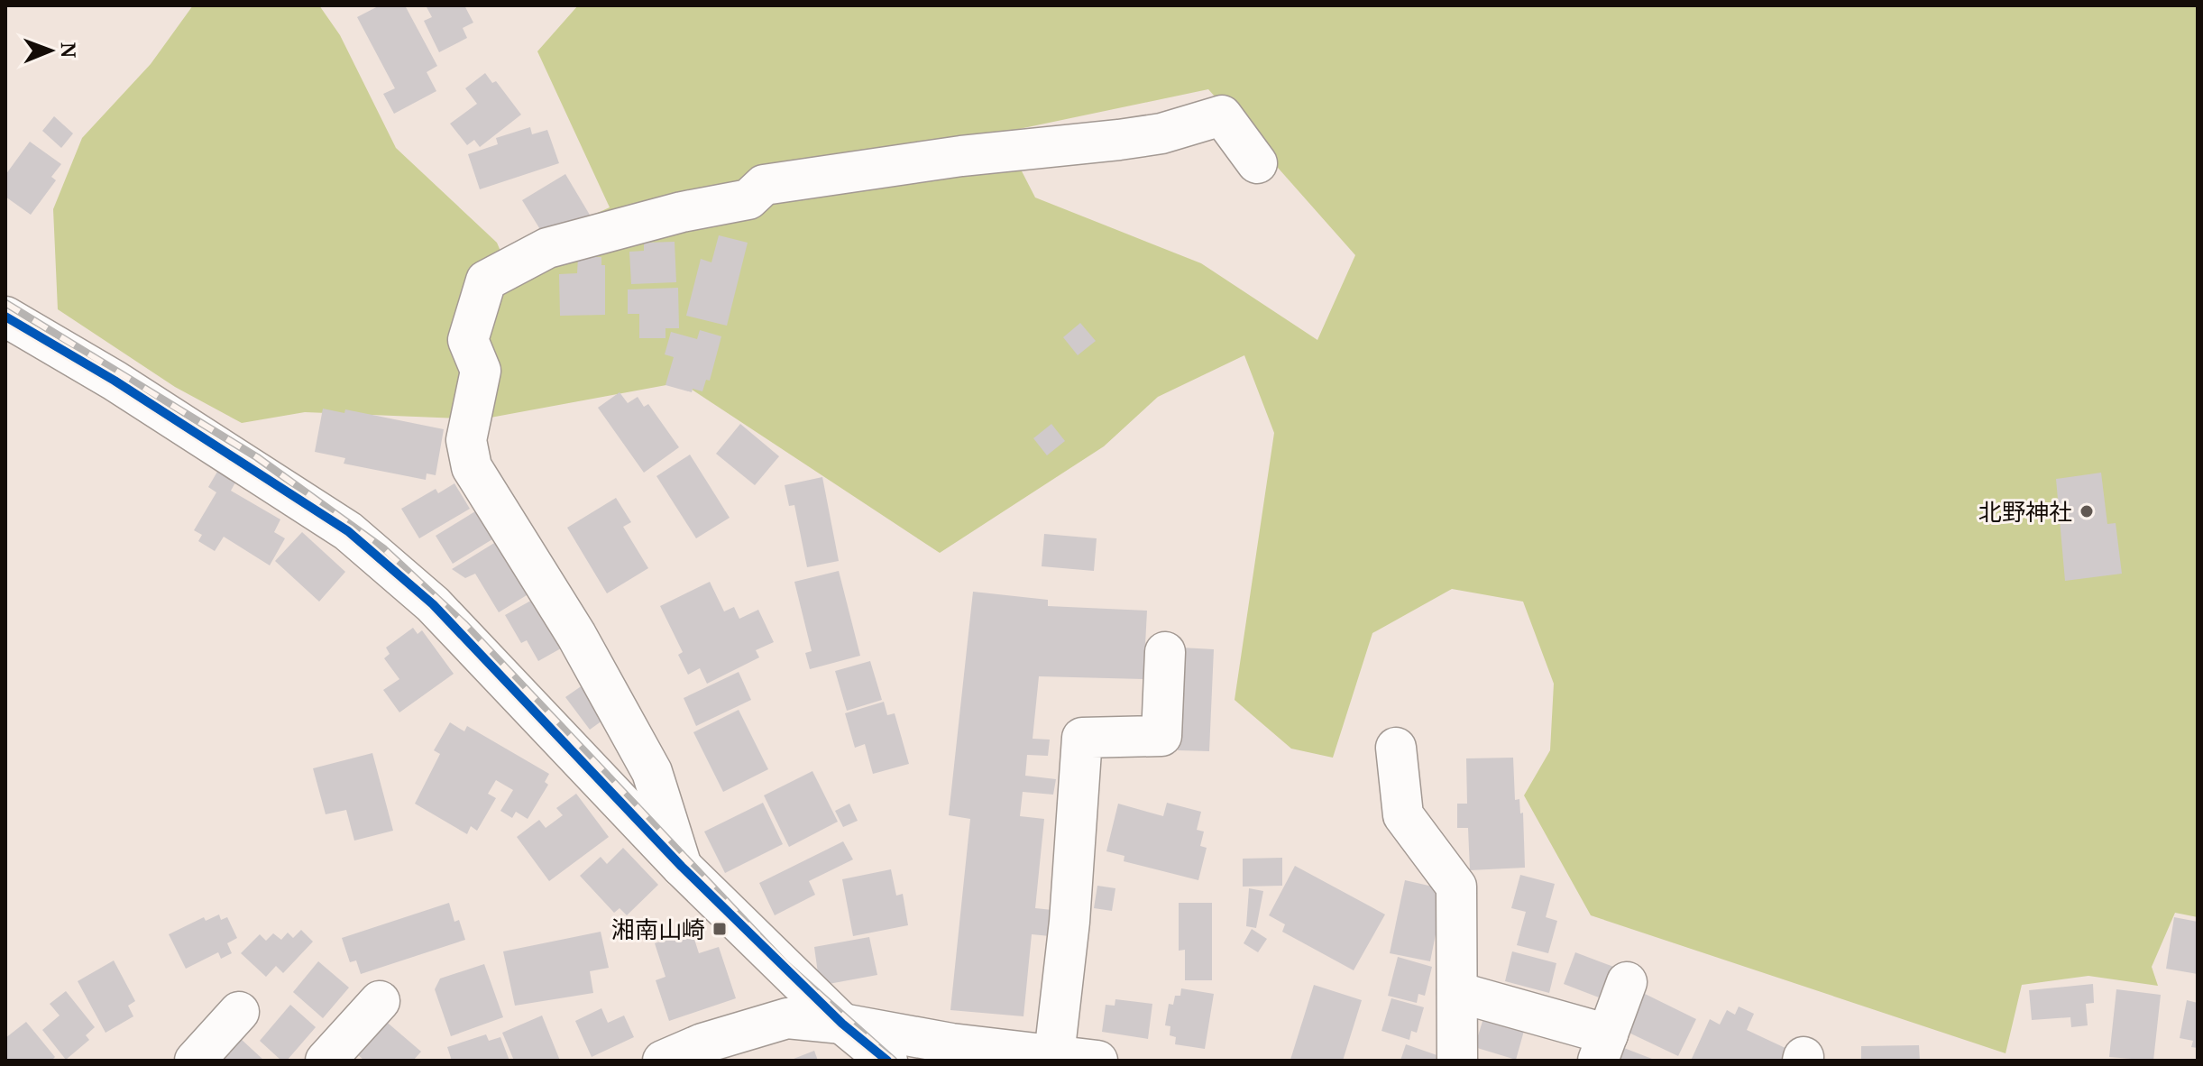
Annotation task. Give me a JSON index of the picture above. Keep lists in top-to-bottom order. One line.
{"places":{"other":["北野神社"],"transit":["湘南山崎"]},"north":"right"}
